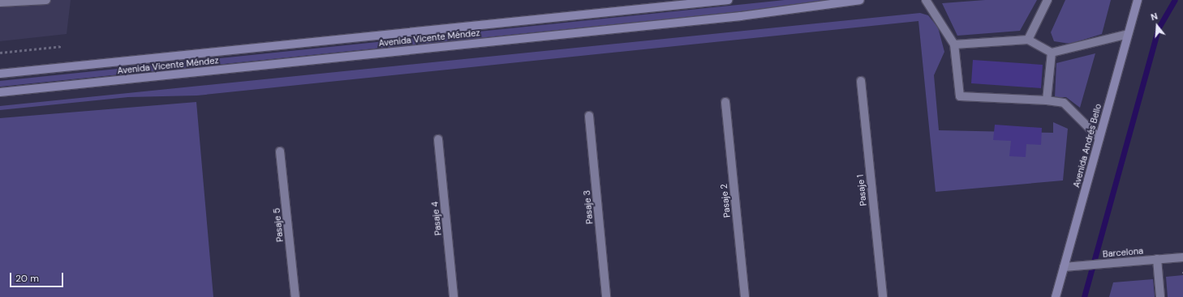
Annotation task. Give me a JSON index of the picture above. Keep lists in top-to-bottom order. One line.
{"streets":{"main road":["Avenida Vicente Méndez","Avenida Andrés Bello"],"street":["Pasaje 1","Pasaje 2","Pasaje 3","Pasaje 4","Pasaje 5","Barcelona"]},"crossings":[["Avenida Andrés Bello","Barcelona"]],"scale_bar":"20 m","north":"top"}
